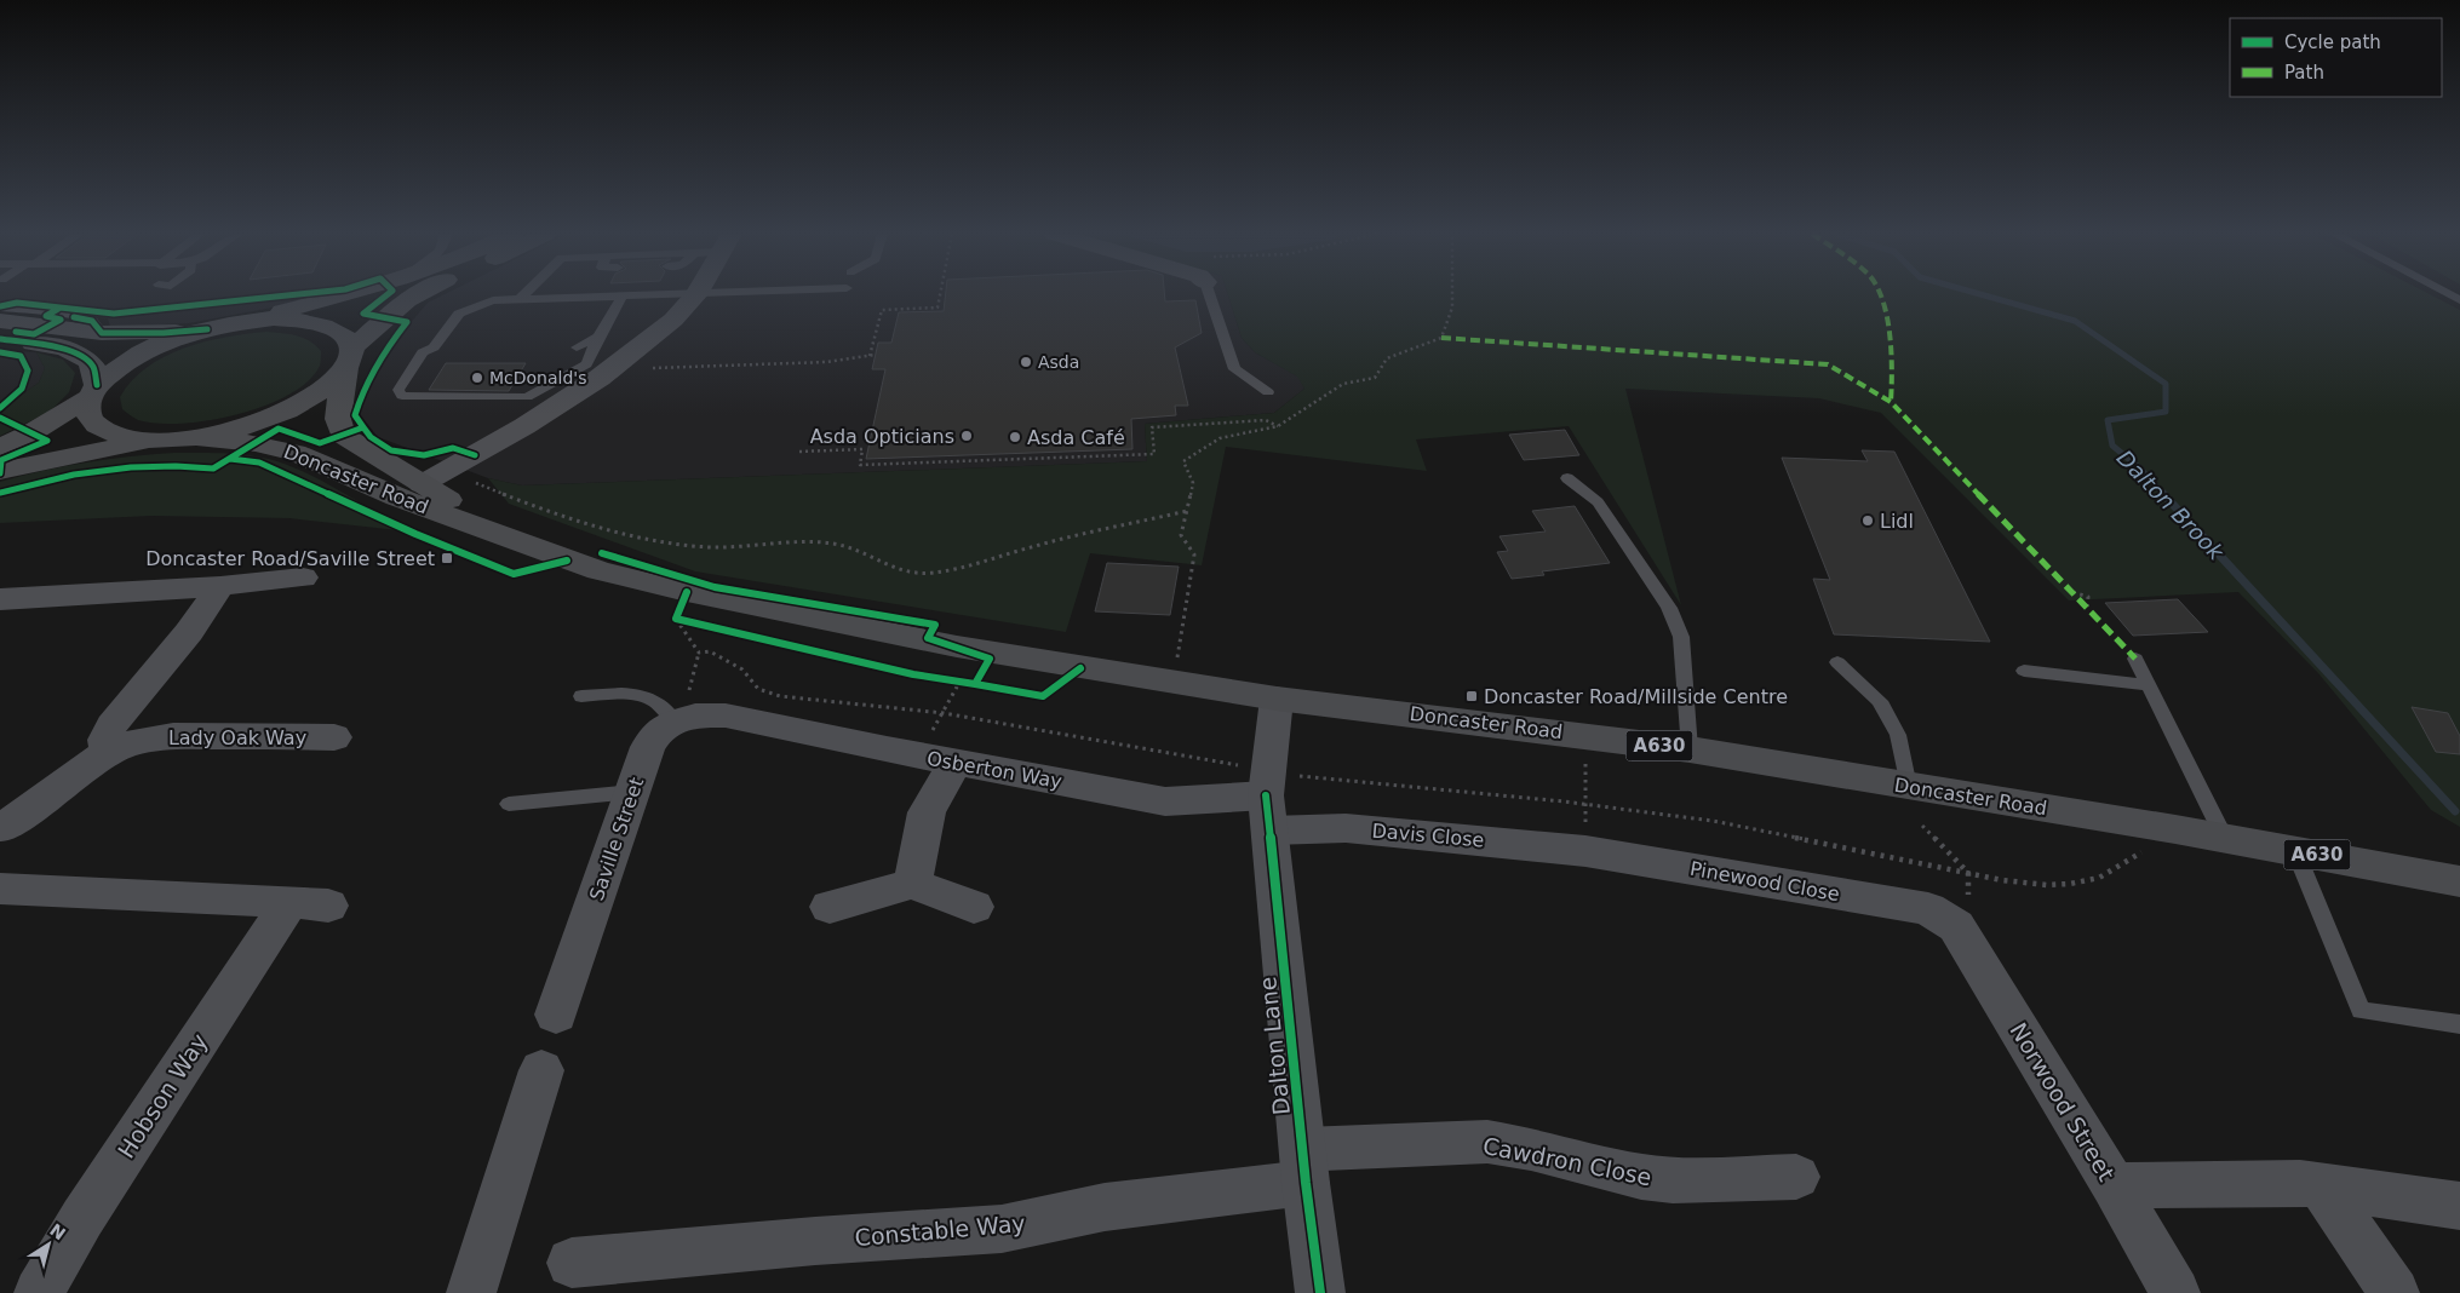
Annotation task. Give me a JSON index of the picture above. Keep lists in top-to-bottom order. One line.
{"streets":{"main road":["Doncaster Road","A630"],"street":["Lady Oak Way","Osberton Way","Davis Close","Saville Street","Pinewood Close","Dalton Lane","Hobson Way","Norwood Street","Cawdron Close","Constable Way"]},"crossings":[["Doncaster Road","Dalton Lane"],["Osberton Way","Davis Close"],["Osberton Way","Saville Street"],["Osberton Way","Dalton Lane"],["Davis Close","Pinewood Close"],["Davis Close","Dalton Lane"],["Pinewood Close","Norwood Street"],["Dalton Lane","Cawdron Close"],["Dalton Lane","Constable Way"],["Cawdron Close","Constable Way"]],"water":["Dalton Brook"],"places":{"other":["Asda","McDonald's","Asda Opticians","Asda Café","Lidl"],"transit":["Doncaster Road/Saville Street","Doncaster Road/Millside Centre"]},"legend":["Cycle path","Path"],"north":"top right"}
